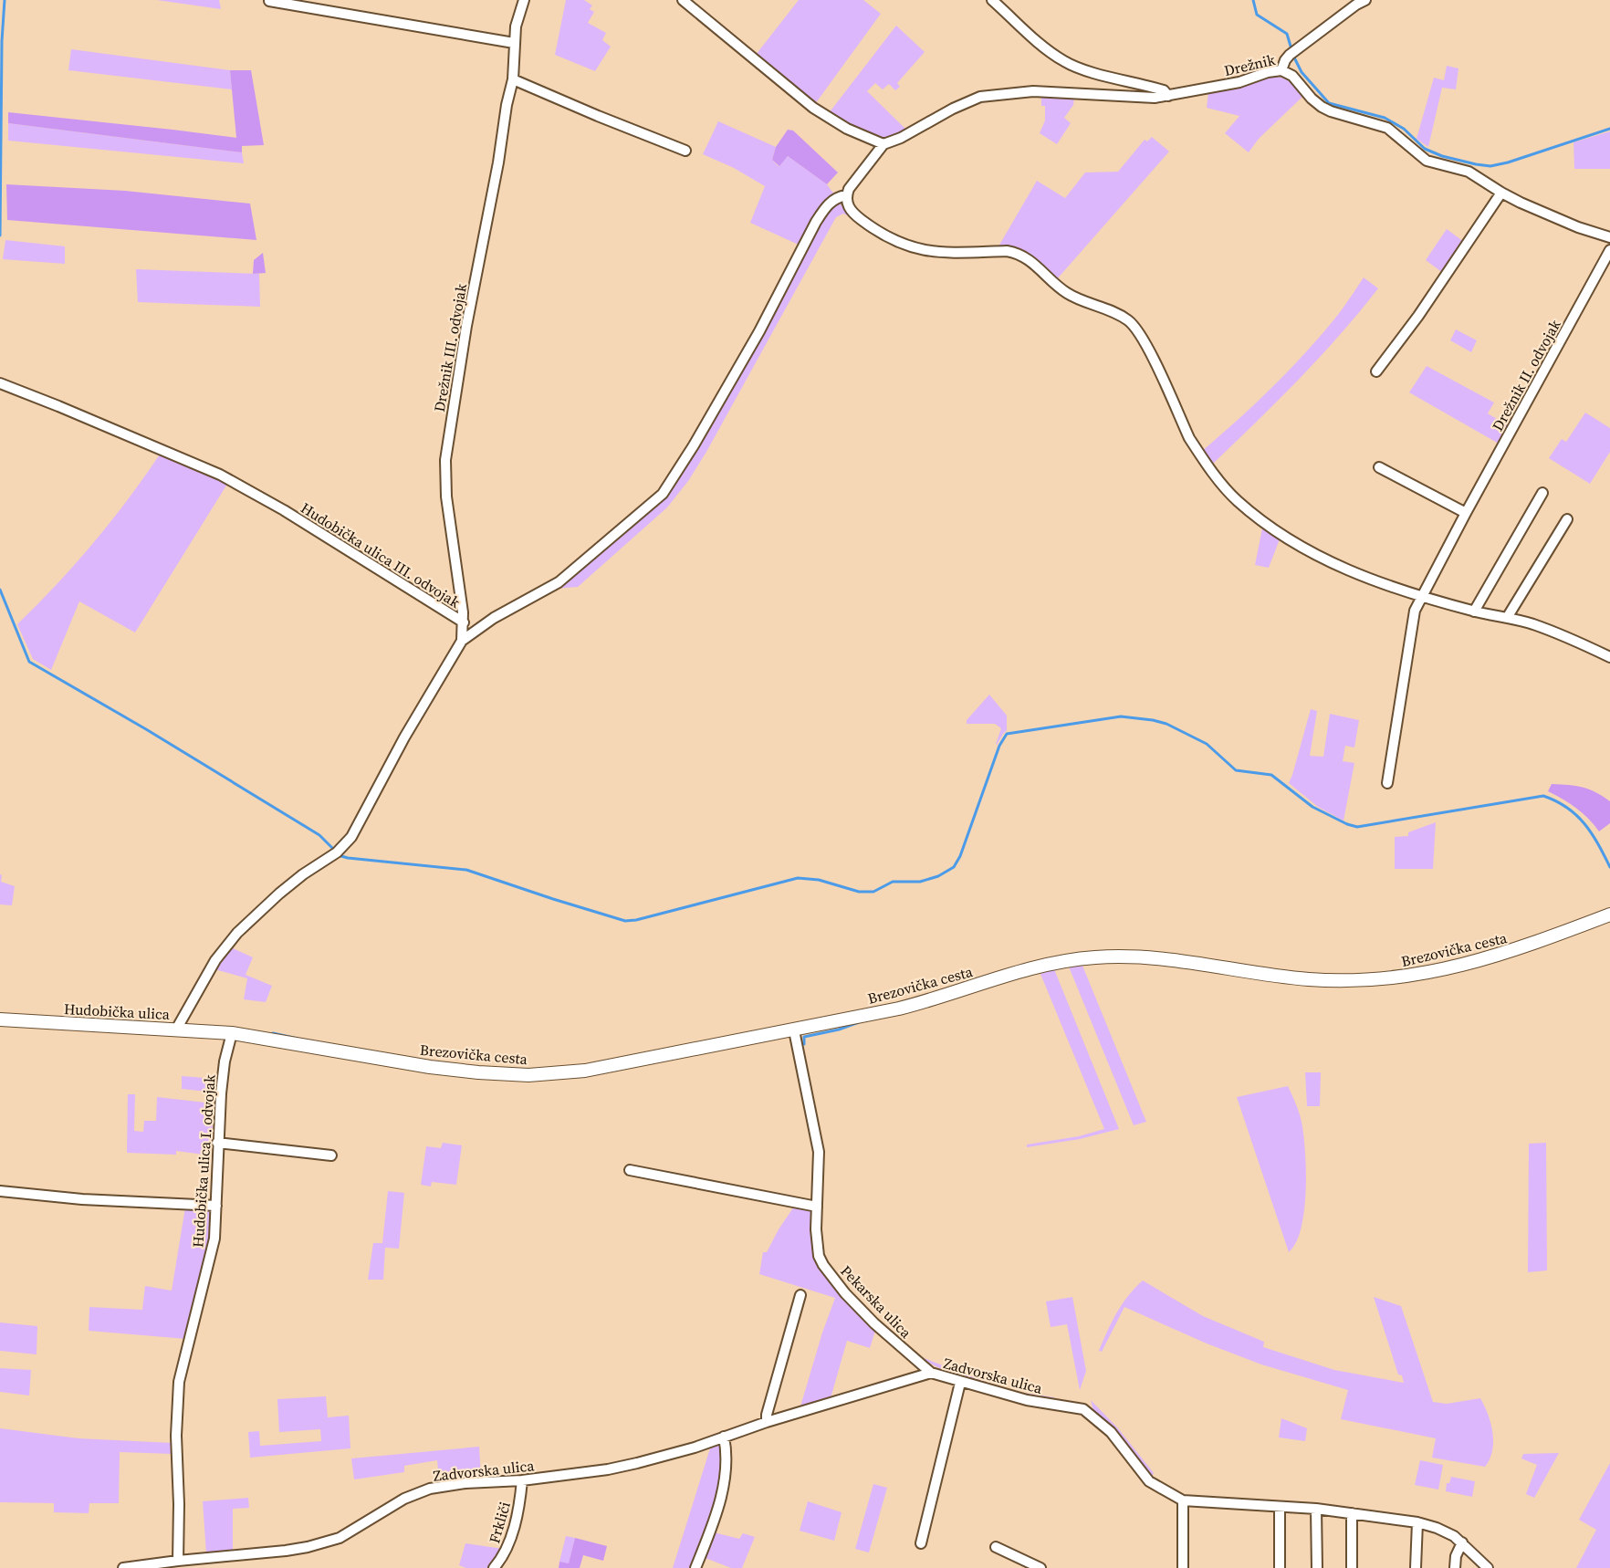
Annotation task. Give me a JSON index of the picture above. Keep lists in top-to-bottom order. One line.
{"streets":{"main road":["Brezovička cesta","Hudobička ulica"],"street":["Drežnik","Drežnik III. odvojak","Drežnik II. odvojak","Hudobička ulica III. odvojak","Hudobička ulica I. odvojak","Pekarska ulica","Zadvorska ulica","Frkliči"]},"crossings":[["Drežnik III. odvojak","Hudobička ulica III. odvojak"],["Hudobička ulica III. odvojak","Hudobička ulica"],["Brezovička cesta","Hudobička ulica"],["Brezovička cesta","Hudobička ulica I. odvojak"],["Brezovička cesta","Pekarska ulica"],["Hudobička ulica","Hudobička ulica I. odvojak"],["Hudobička ulica I. odvojak","Zadvorska ulica"],["Pekarska ulica","Zadvorska ulica"],["Zadvorska ulica","Frkliči"]]}
